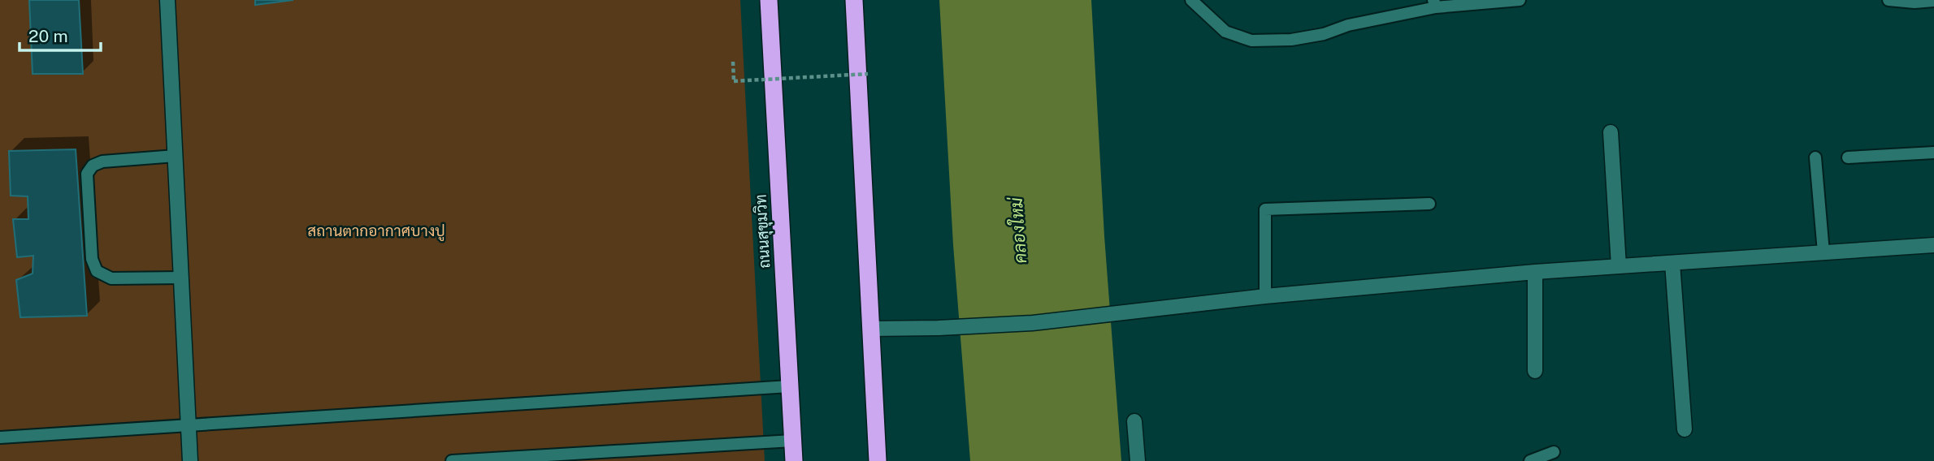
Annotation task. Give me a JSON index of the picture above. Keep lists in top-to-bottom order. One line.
{"streets":{"highway":["ถนนสุขุมวิท"]},"water":["คลองใหม่"],"parks":["สถานตากอากาศบางปู"],"scale_bar":"20 m"}
